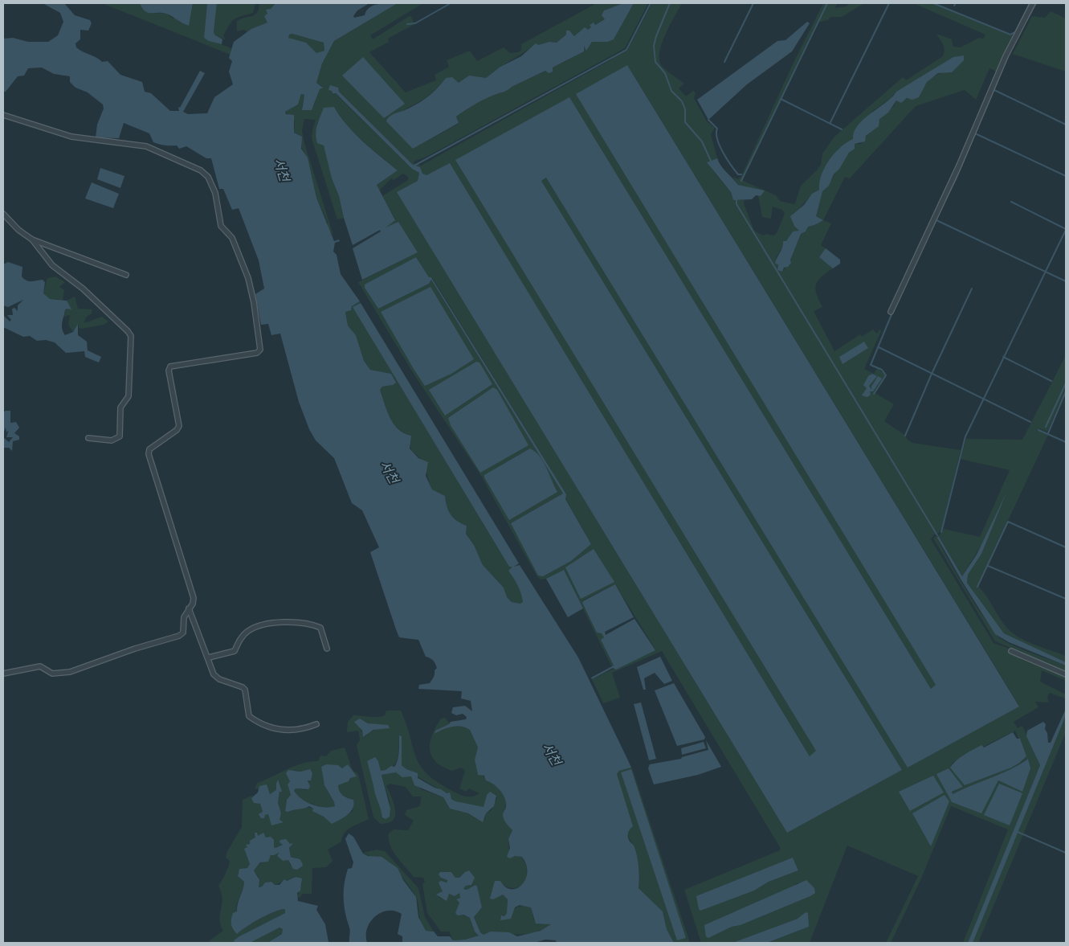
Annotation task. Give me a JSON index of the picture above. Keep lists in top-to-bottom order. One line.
{"water":["서천"]}
